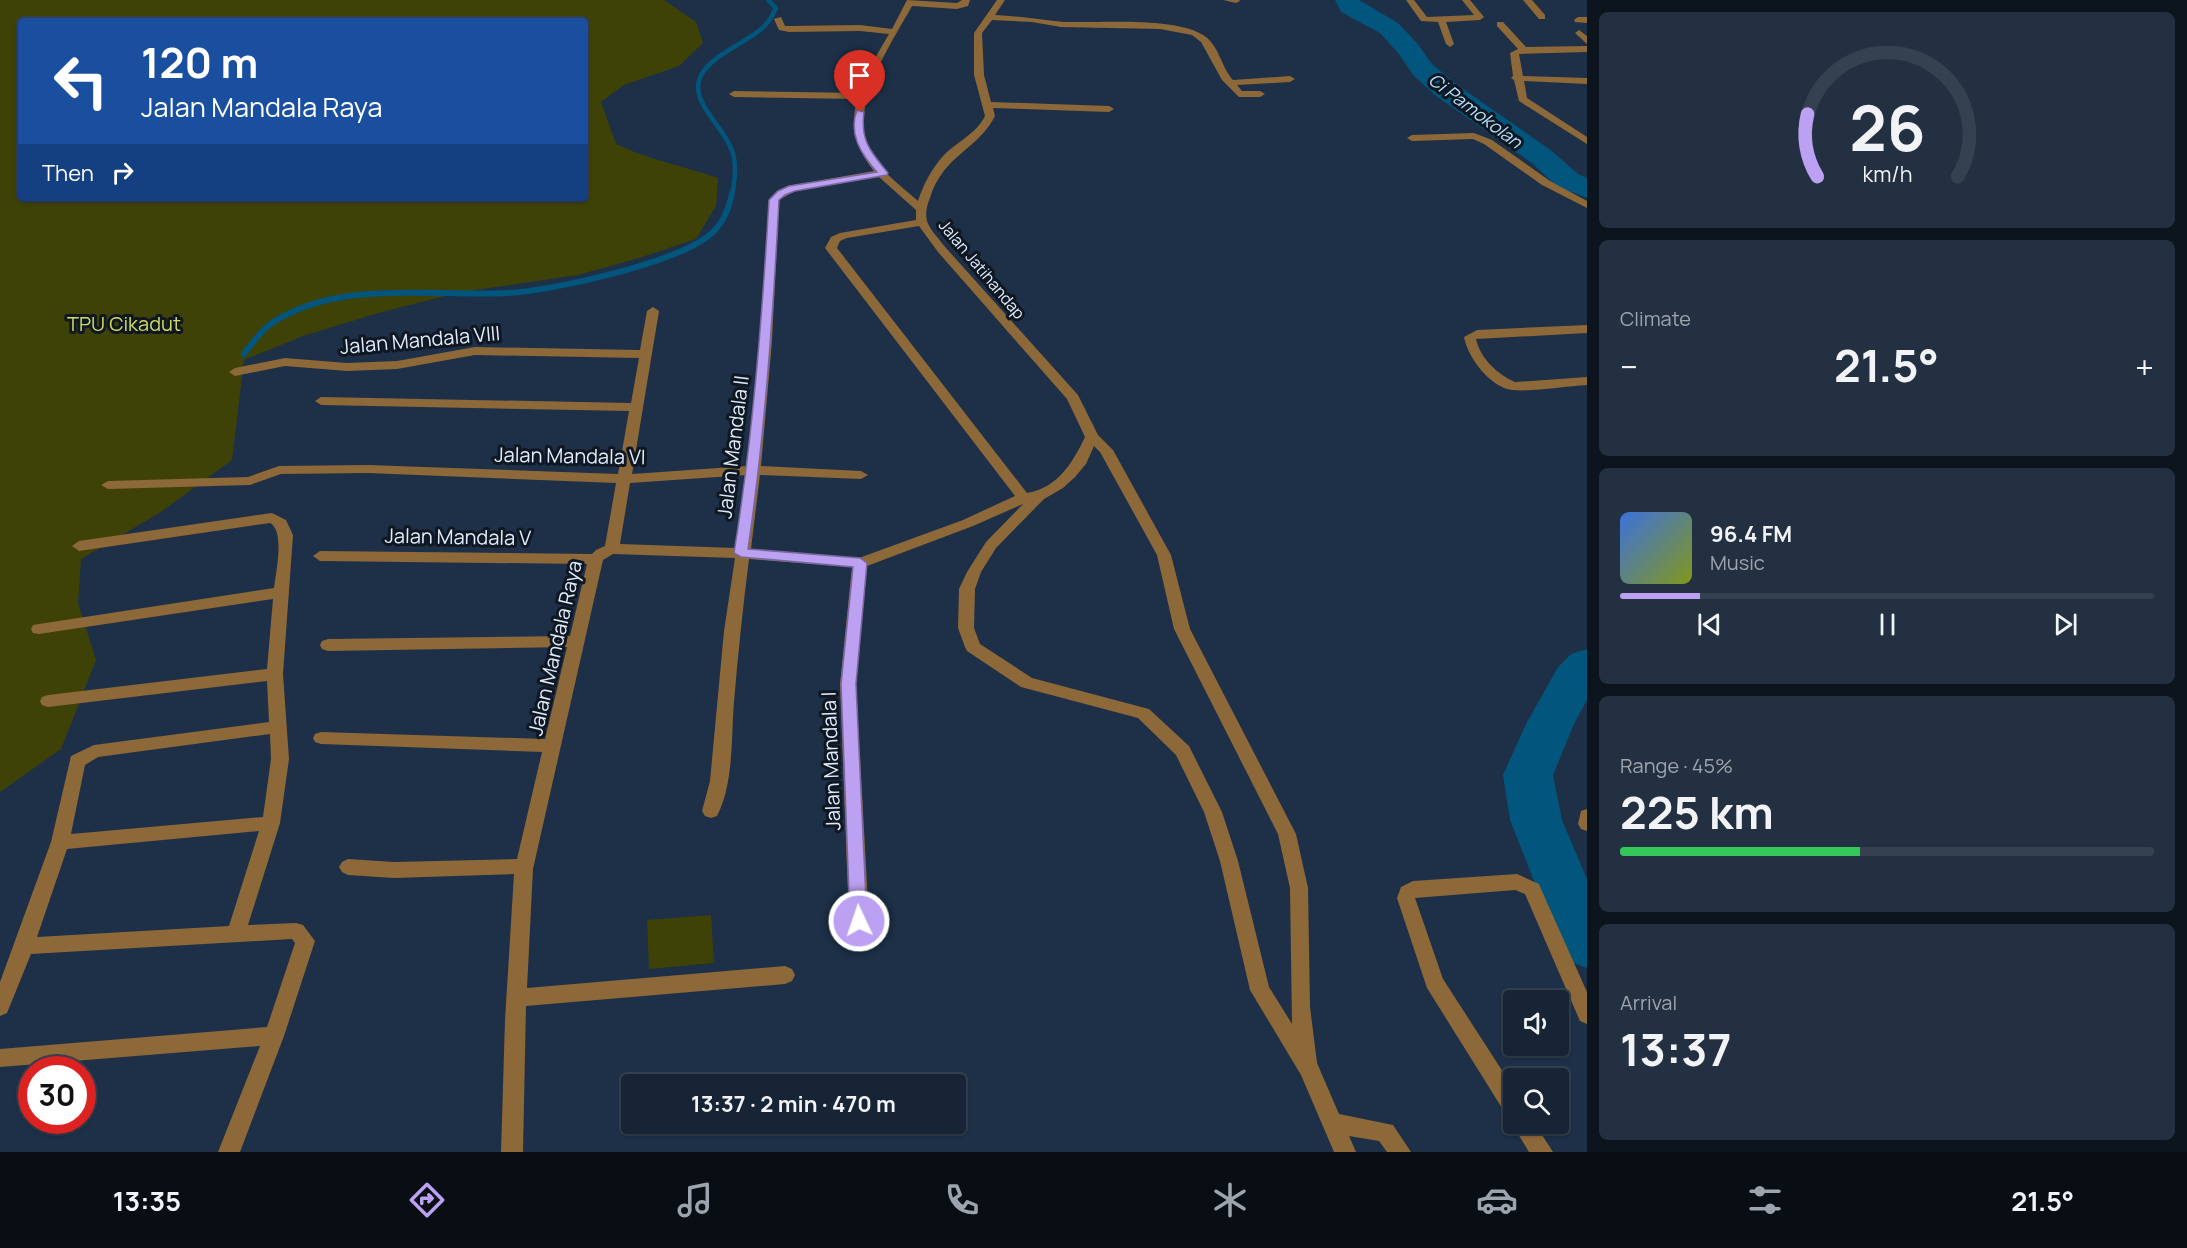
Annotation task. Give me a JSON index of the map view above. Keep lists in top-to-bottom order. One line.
{"streets":{"street":["Jalan Jatihandap","Jalan Mandala VIII","Jalan Mandala II","Jalan Mandala VI","Jalan Mandala V","Jalan Mandala Raya","Jalan Mandala I"]},"crossings":[["Jalan Jatihandap","Jalan Mandala Raya"],["Jalan Mandala II","Jalan Mandala VI"],["Jalan Mandala II","Jalan Mandala Raya"],["Jalan Mandala V","Jalan Mandala Raya"],["Jalan Mandala Raya","Jalan Mandala I"]],"water":["Ci Pamokolan"],"parks":["TPU Cikadut"],"page":{"turn":["120 m","Jalan Mandala Raya"],"then":"Then","tile":["Climate",["Range · 45%","225 km"],["Arrival","13:37"]],"heat":["−","21.5°","+"],"song":["96.4 FM","Music"],"limit":"30","trip":"13:37 · 2 min · 470 m","tabs":["13:35","21.5°"],"gauge":["26","km/h"]}}
